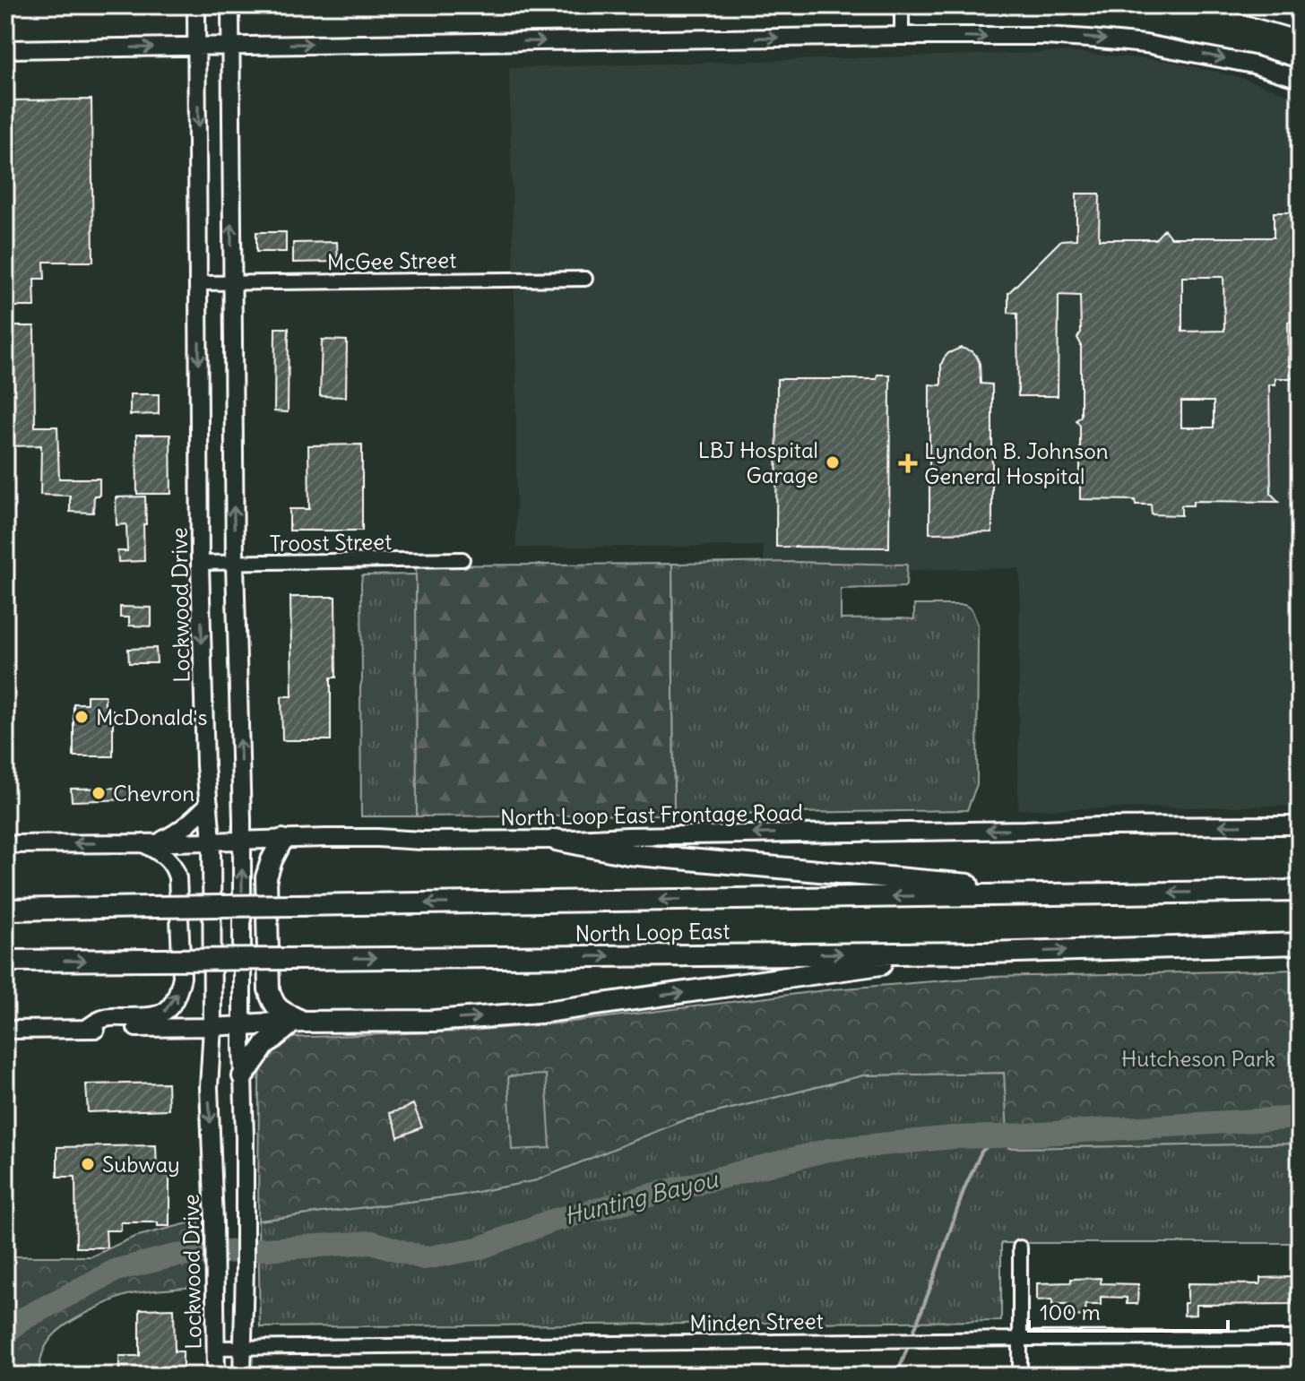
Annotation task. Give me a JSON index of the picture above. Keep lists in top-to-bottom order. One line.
{"streets":{"highway":["North Loop East"],"main road":["Lockwood Drive","North Loop East Frontage Road"],"street":["McGee Street","Troost Street","Minden Street"]},"crossings":[["McGee Street","Lockwood Drive"],["Troost Street","Lockwood Drive"],["Lockwood Drive","North Loop East Frontage Road"],["Lockwood Drive","Minden Street"]],"one_way":["North Loop East Frontage Road"],"water":["Hunting Bayou"],"parks":["Hutcheson Park"],"places":{"other":["LBJ Hospital Garage","McDonald's","Chevron","Subway"],"health":["Lyndon B. Johnson General Hospital"]},"scale_bar":"100 m"}
